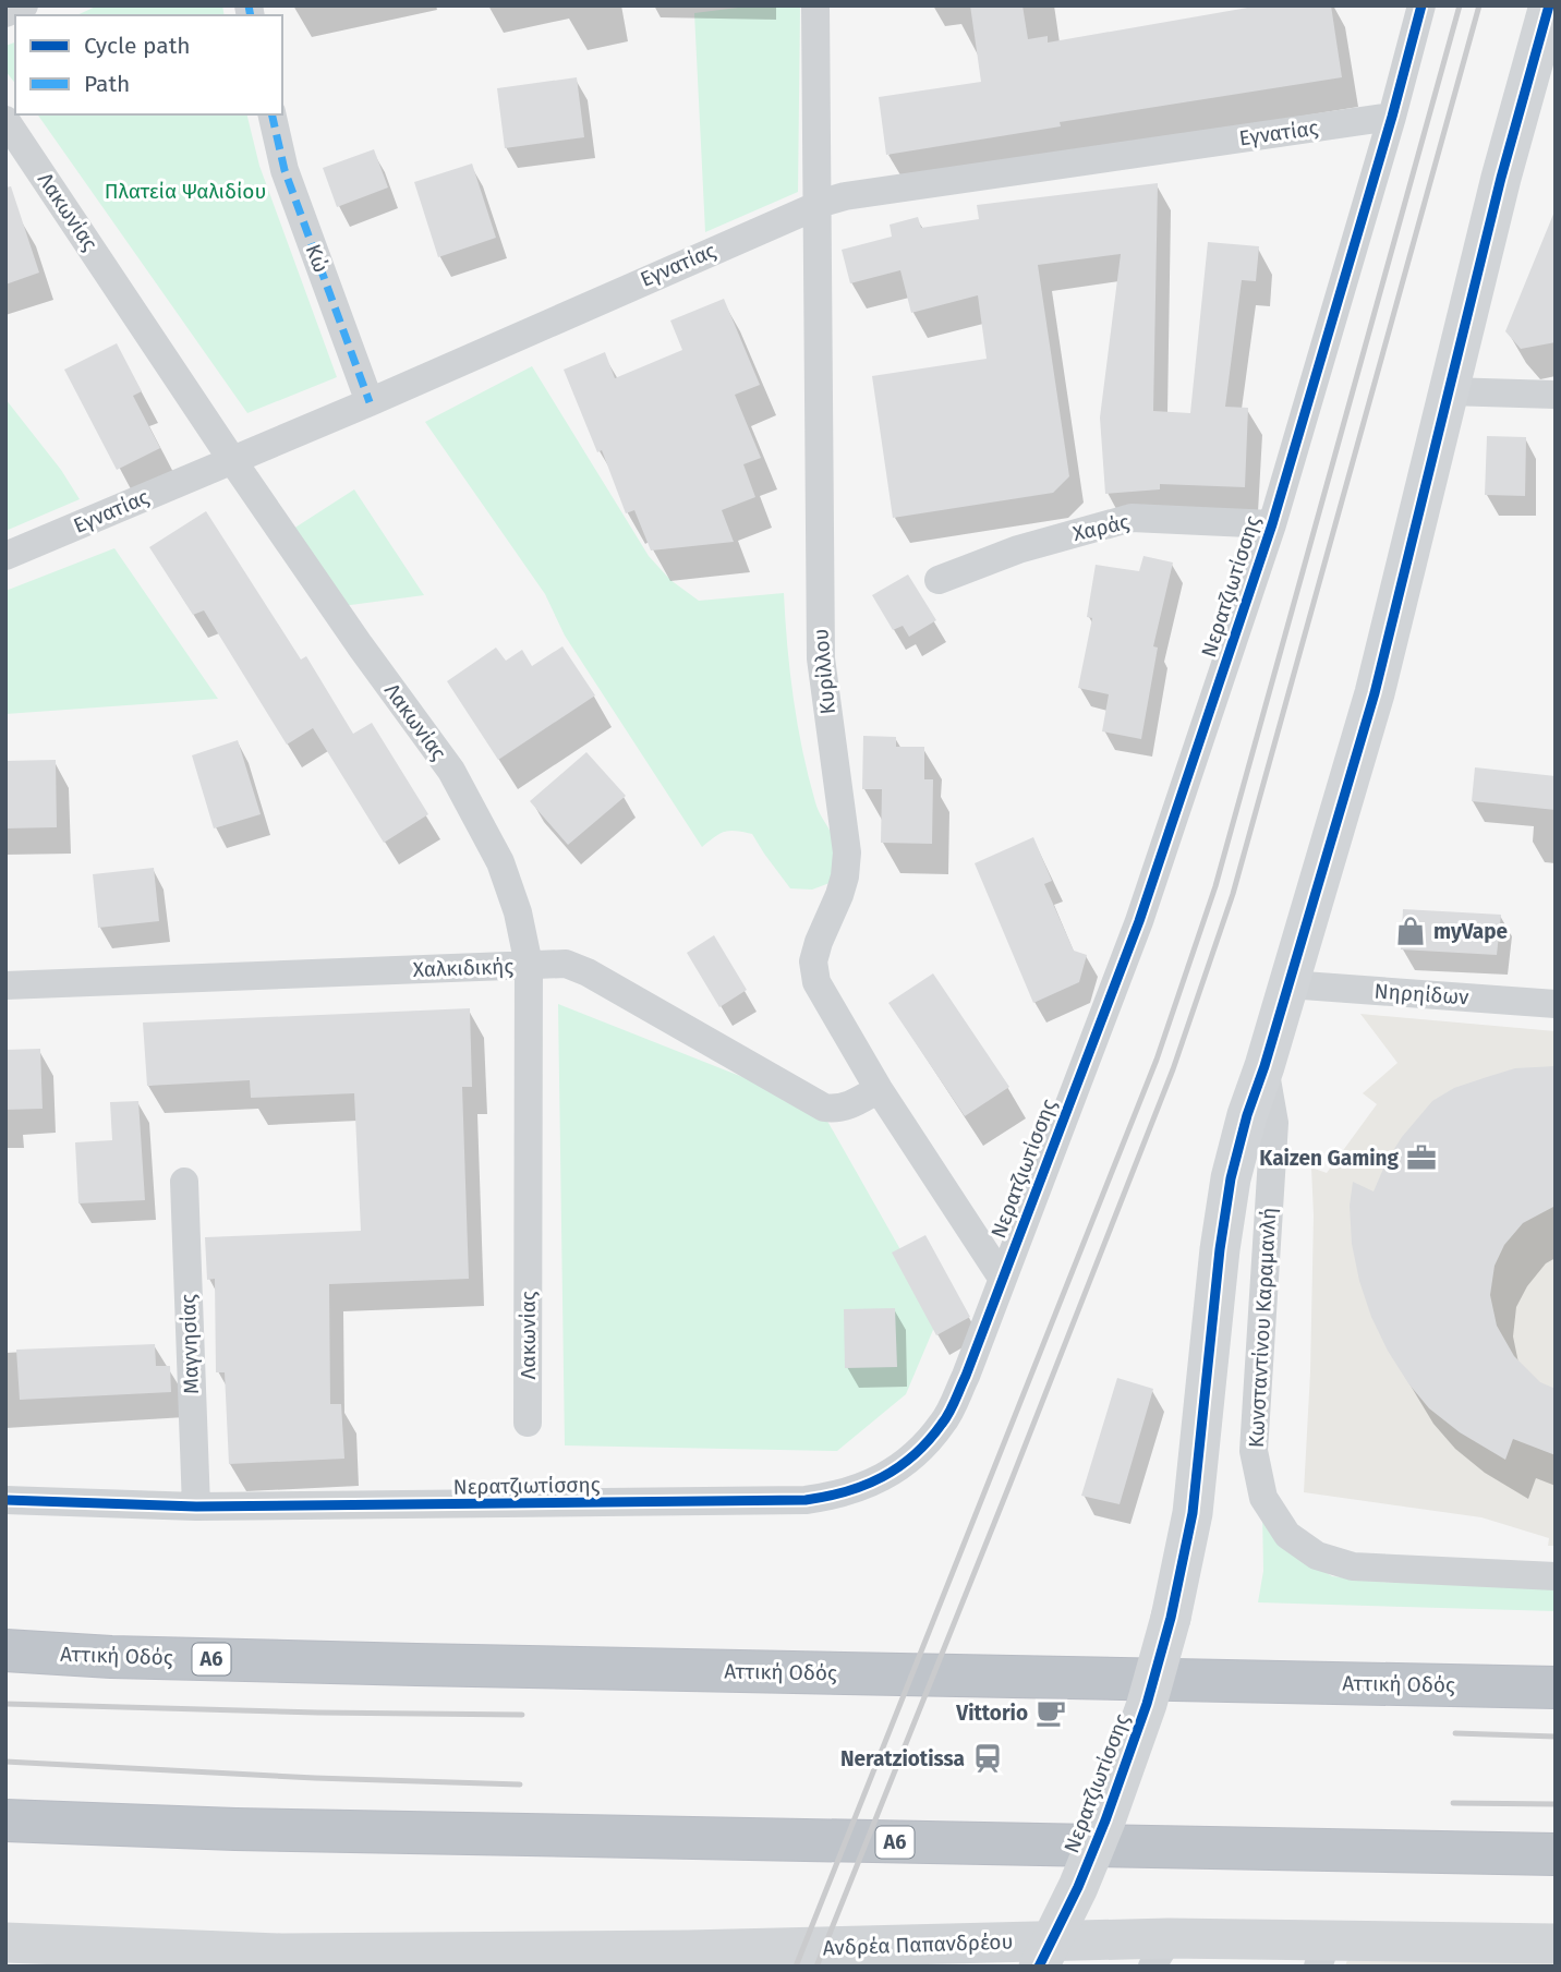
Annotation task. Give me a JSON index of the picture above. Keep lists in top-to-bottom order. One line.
{"streets":{"highway":["Αττική Οδός","Α6"],"street":["Εγνατίας","Λακωνίας","Κώ","Χαράς","Νερατζιωτίσσης","Κυρίλλου","Χαλκιδικής","Νηρηίδων","Κωνσταντίνου Καραμανλή","Μαγνησίας","Ανδρέα Παπανδρέου"]},"crossings":[["Εγνατίας","Λακωνίας"],["Εγνατίας","Κώ"],["Εγνατίας","Νερατζιωτίσσης"],["Εγνατίας","Κυρίλλου"],["Λακωνίας","Χαλκιδικής"],["Χαράς","Νερατζιωτίσσης"],["Νερατζιωτίσσης","Κυρίλλου"],["Νερατζιωτίσσης","Νηρηίδων"],["Νερατζιωτίσσης","Κωνσταντίνου Καραμανλή"],["Νερατζιωτίσσης","Μαγνησίας"],["Κυρίλλου","Χαλκιδικής"]],"parks":["Πλατεία Ψαλιδίου"],"places":{"shop":["myVape"],"office":["Kaizen Gaming"],"cafe":["Vittorio"],"station":["Neratziotissa"]},"legend":["Cycle path","Path"]}
